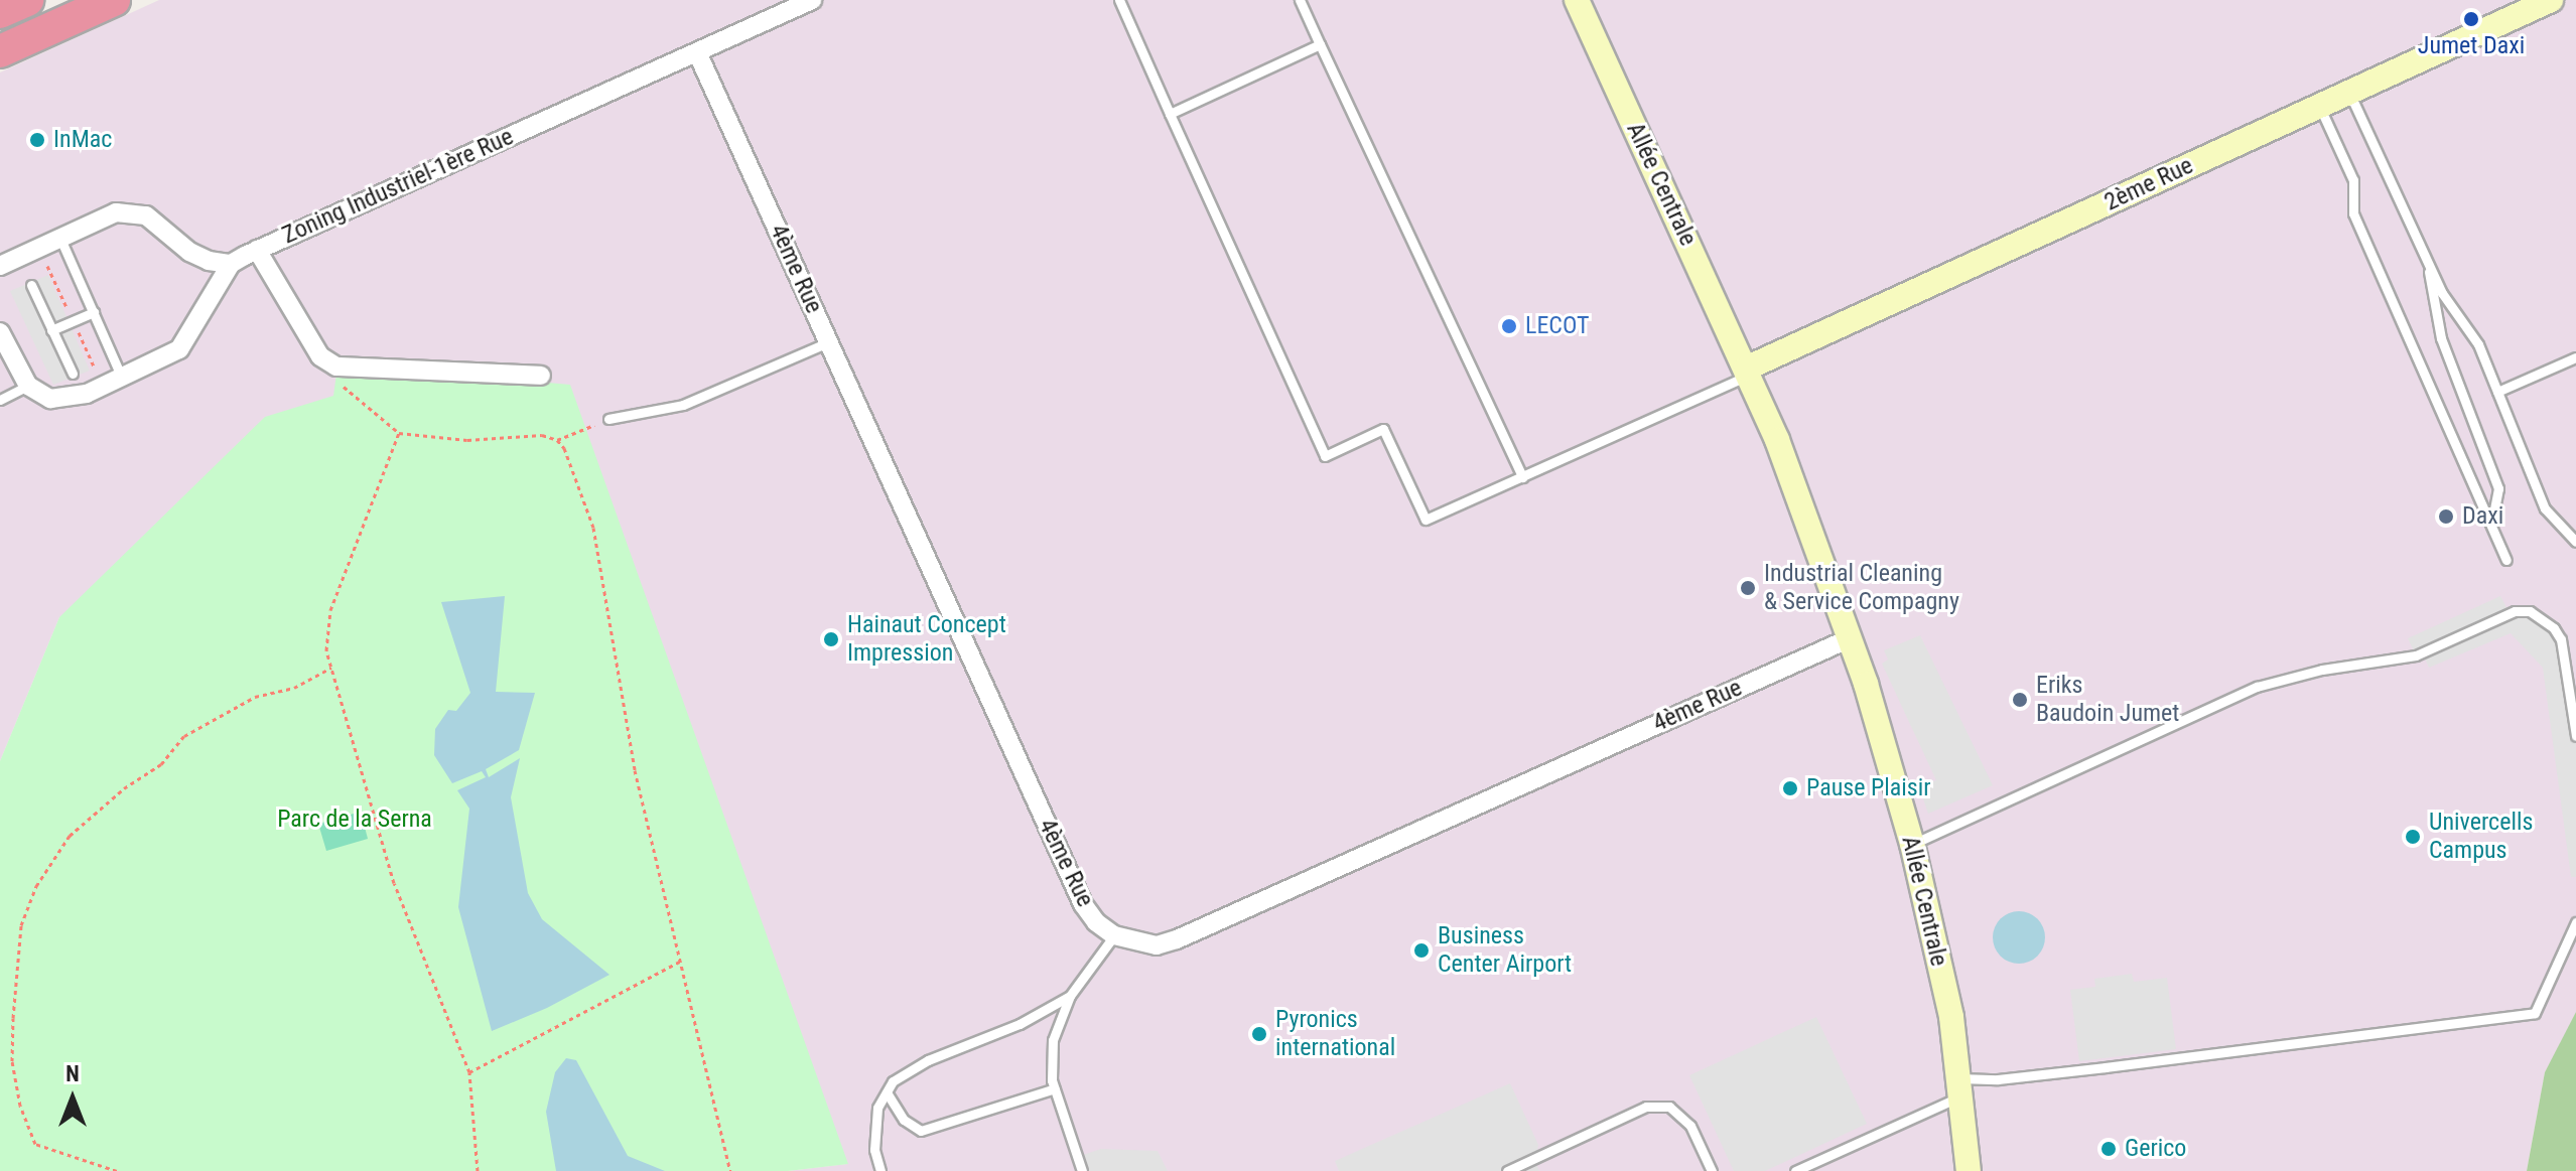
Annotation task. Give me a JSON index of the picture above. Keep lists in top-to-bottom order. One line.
{"streets":{"street":["Allée Centrale","2ème Rue","Zoning Industriel-1ère Rue","4ème Rue"]},"crossings":[["Allée Centrale","2ème Rue"],["Allée Centrale","4ème Rue"],["Zoning Industriel-1ère Rue","4ème Rue"]],"parks":["Parc de la Serna"],"places":["Jumet Daxi","InMac","LECOT","Daxi","Industrial Cleaning & Service Compagny","Hainaut Concept Impression","Eriks Baudoin Jumet","Pause Plaisir","Univercells Campus","Business Center Airport","Pyronics international","Gerico"],"north":"top"}
